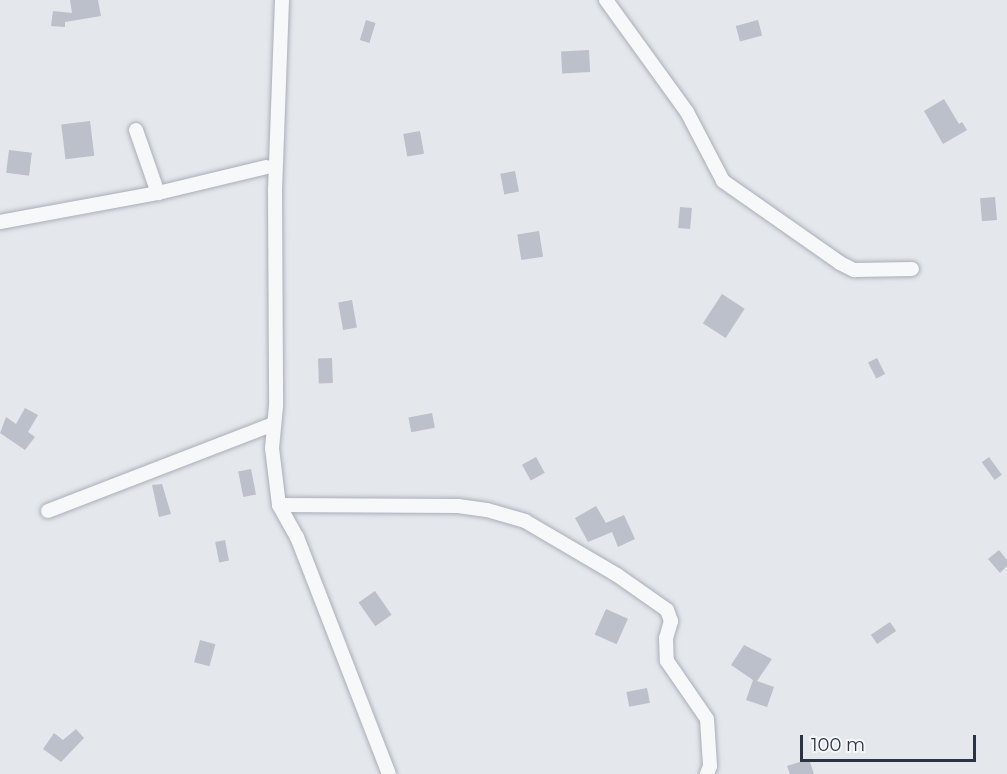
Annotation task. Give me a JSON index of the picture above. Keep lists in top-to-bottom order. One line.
{"scale_bar":"100 m"}
